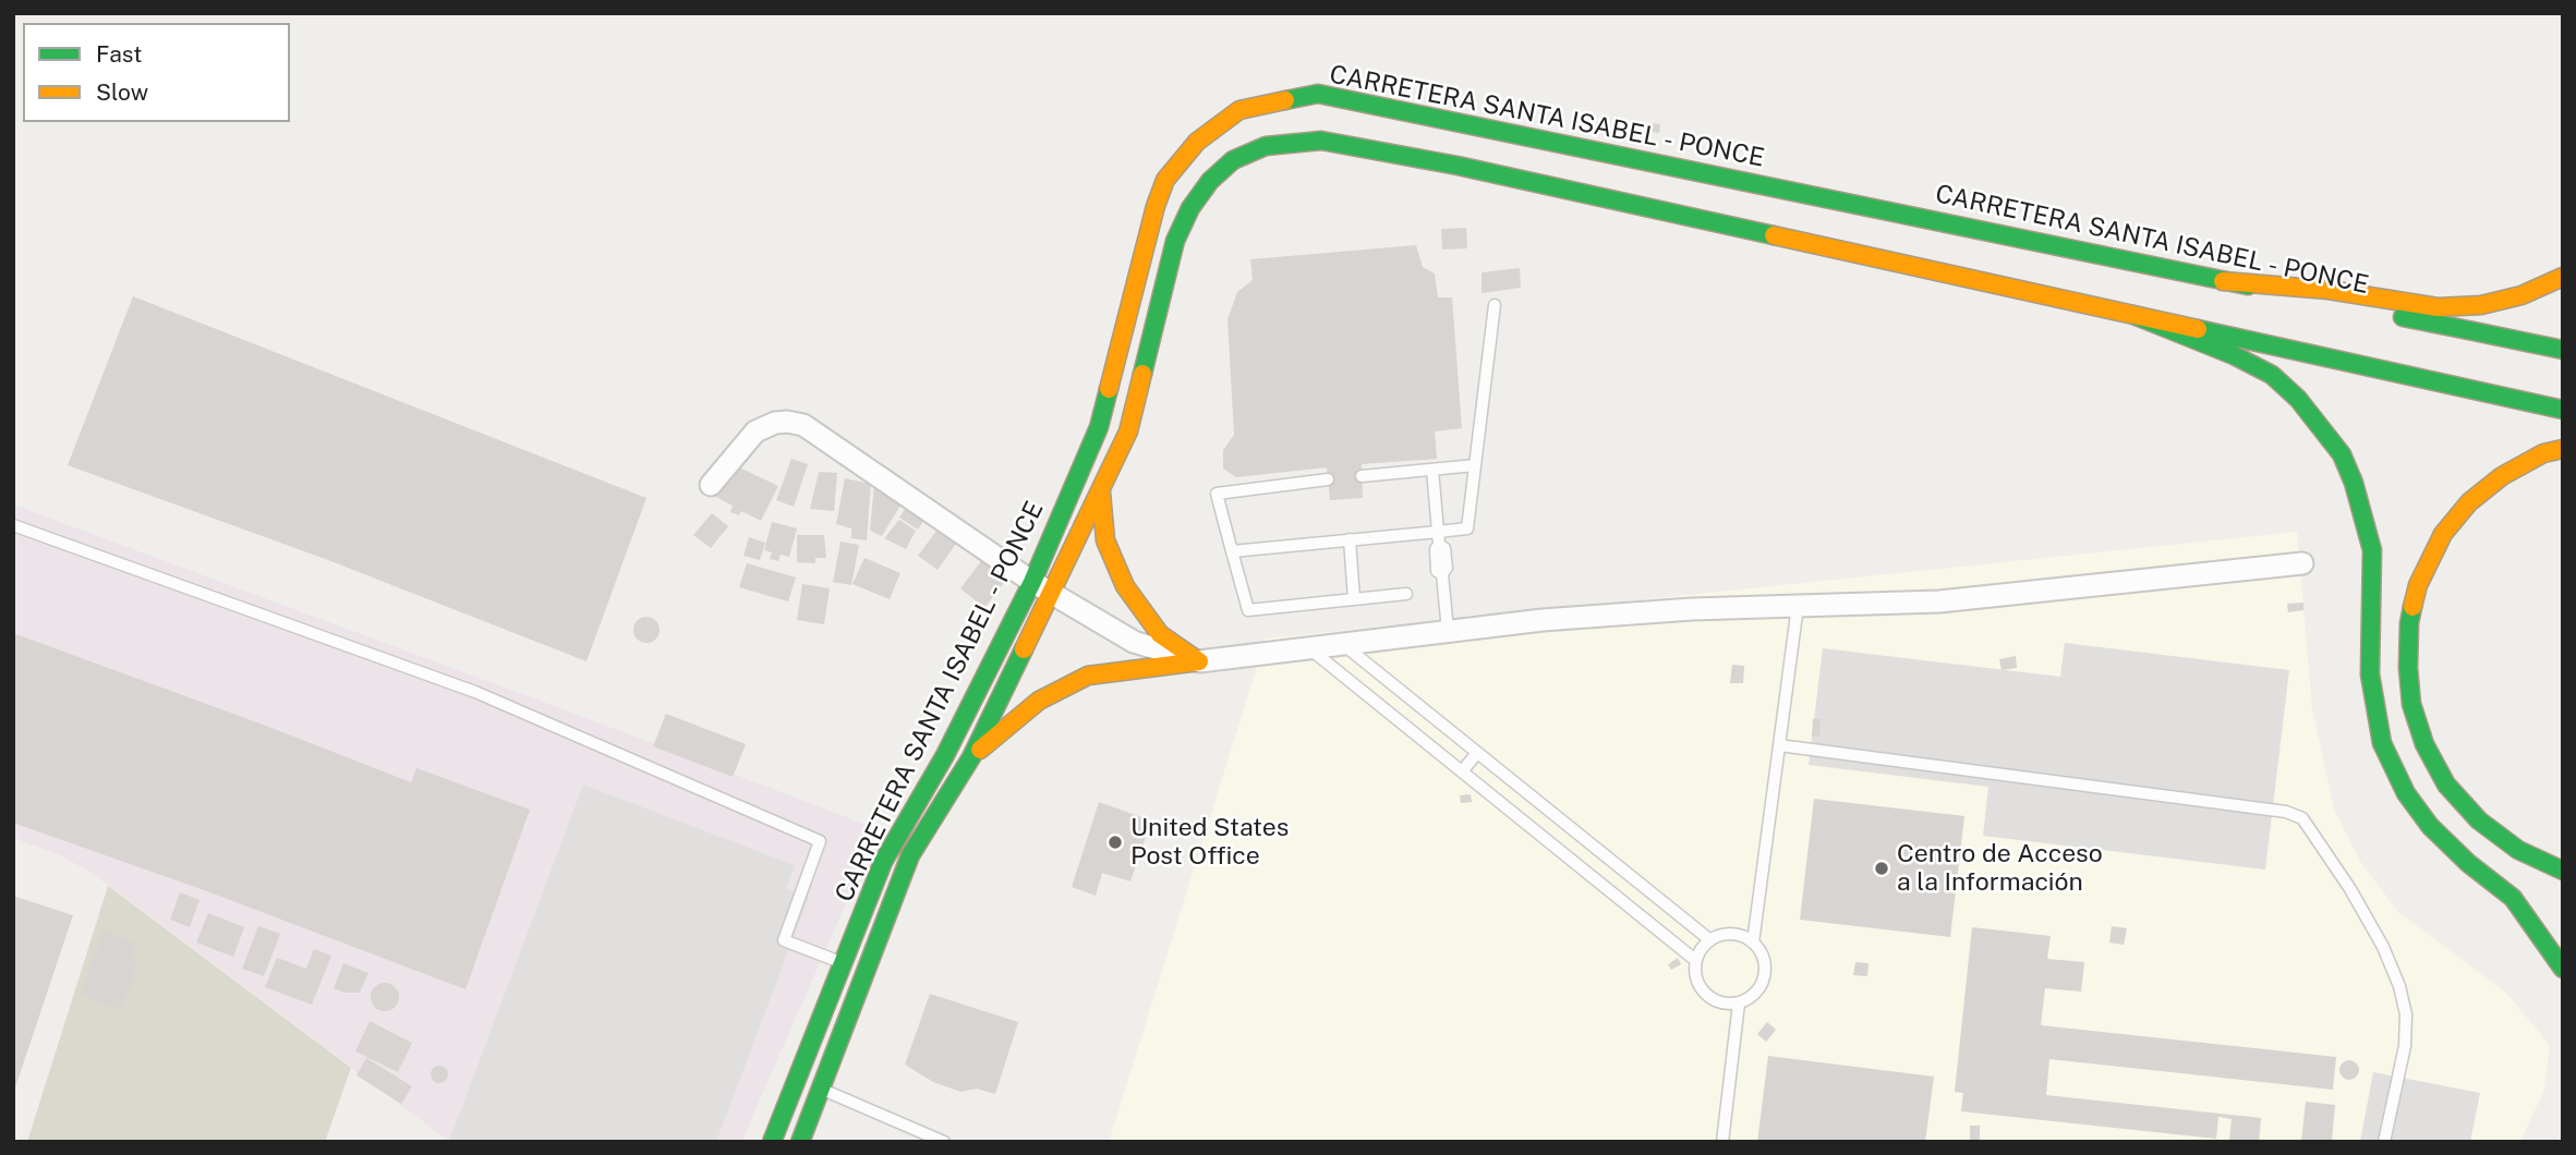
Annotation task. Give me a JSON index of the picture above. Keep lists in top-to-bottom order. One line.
{"streets":{"main road":["CARRETERA SANTA ISABEL - PONCE"]},"places":["United States Post Office","Centro de Acceso a la Información"],"legend":["Fast","Slow"]}
